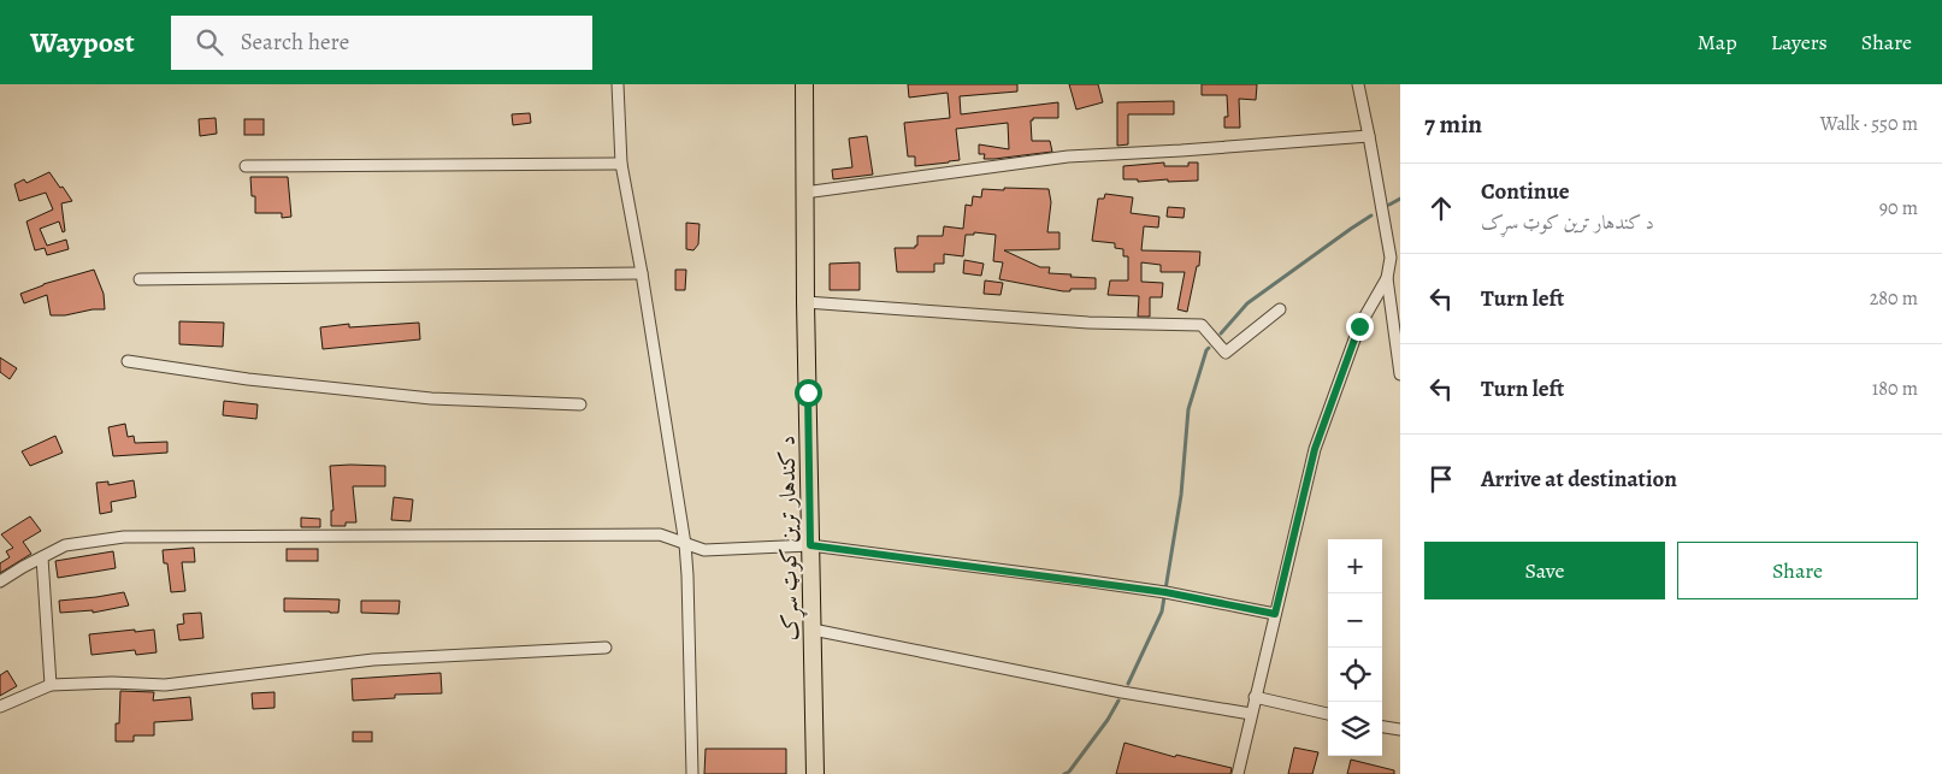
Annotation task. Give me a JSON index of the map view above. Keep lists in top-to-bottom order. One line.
{"streets":{"main road":["د کندهار ترين کوټ سړک"]},"page":{"header":"Waypost","search":"Search here","nav":["Map","Layers","Share"],"heading":["7 min","Walk · 550 m"],"list":[["Continue","د کندهار ترين کوټ سړک","90 m"],["Turn left","280 m"],["Turn left","180 m"],"Arrive at destination"],"buttons":["Save","Share"],"map_buttons":["+","−"]}}
